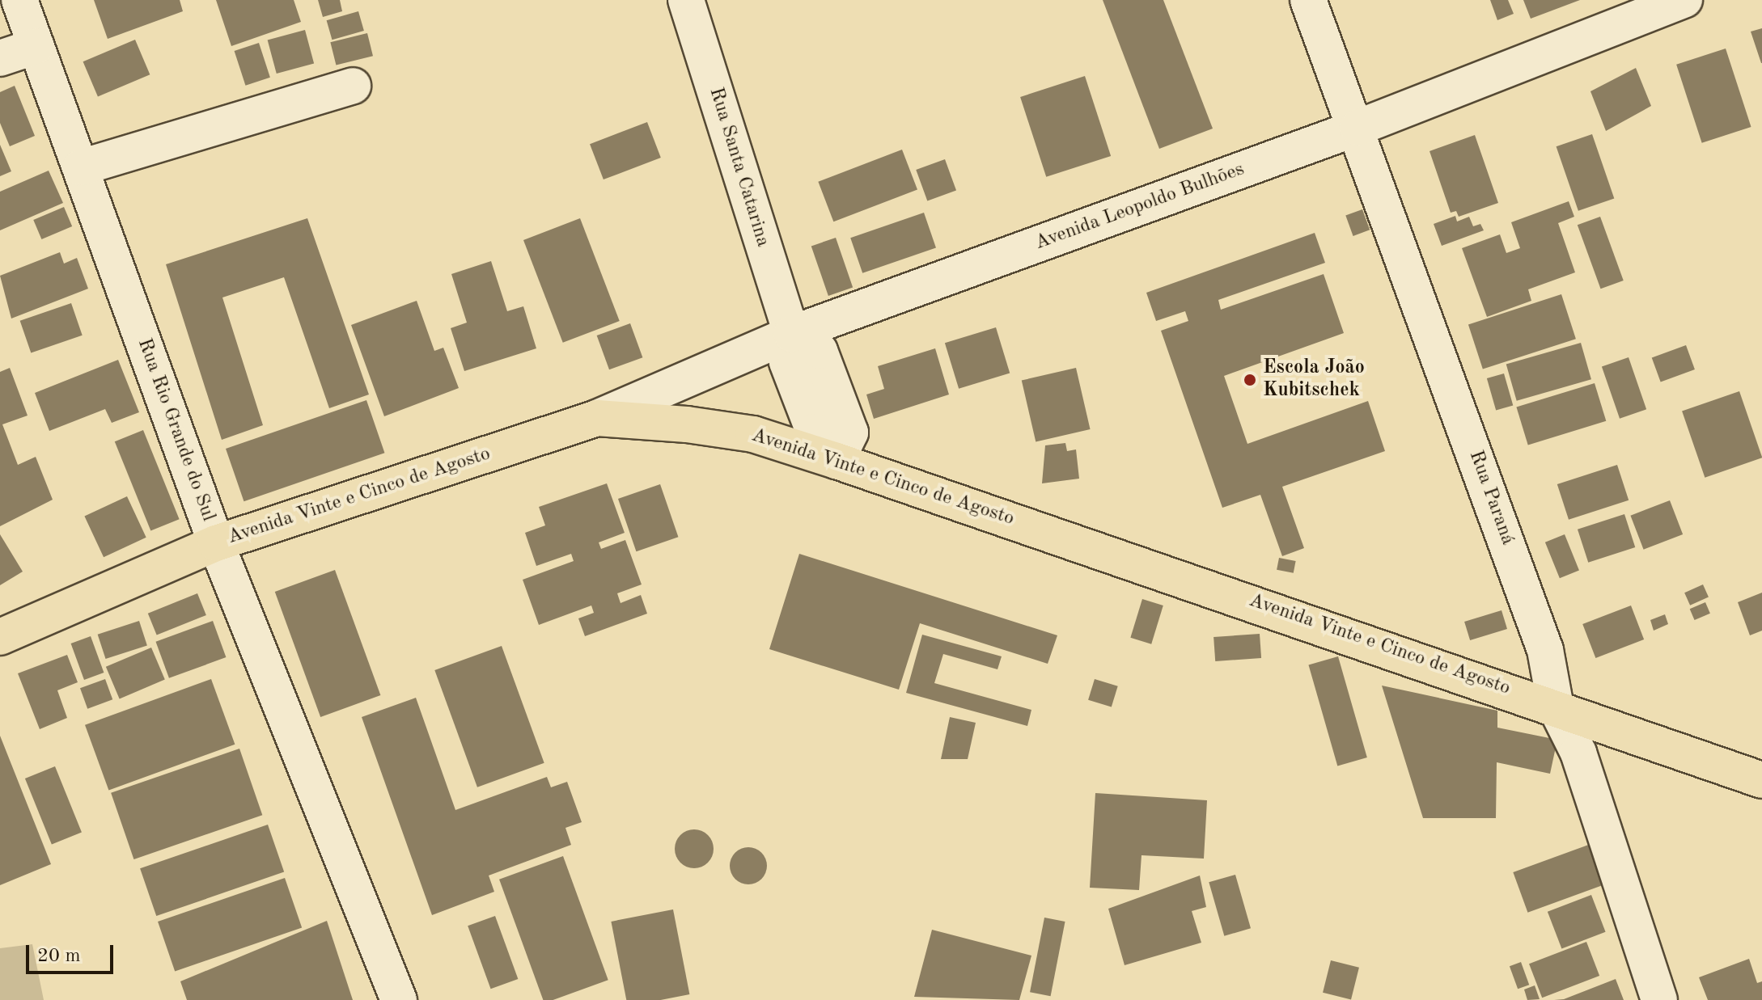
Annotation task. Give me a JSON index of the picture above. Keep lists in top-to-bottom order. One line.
{"streets":{"main road":["Avenida Vinte e Cinco de Agosto"],"street":["Rua Santa Catarina","Avenida Leopoldo Bulhões","Rua Rio Grande do Sul","Rua Paraná"]},"crossings":[["Rua Santa Catarina","Avenida Leopoldo Bulhões"],["Rua Santa Catarina","Avenida Vinte e Cinco de Agosto"],["Avenida Leopoldo Bulhões","Avenida Vinte e Cinco de Agosto"],["Avenida Leopoldo Bulhões","Rua Paraná"],["Rua Rio Grande do Sul","Avenida Vinte e Cinco de Agosto"],["Avenida Vinte e Cinco de Agosto","Rua Paraná"]],"places":["Escola João Kubitschek"],"scale_bar":"20 m"}
